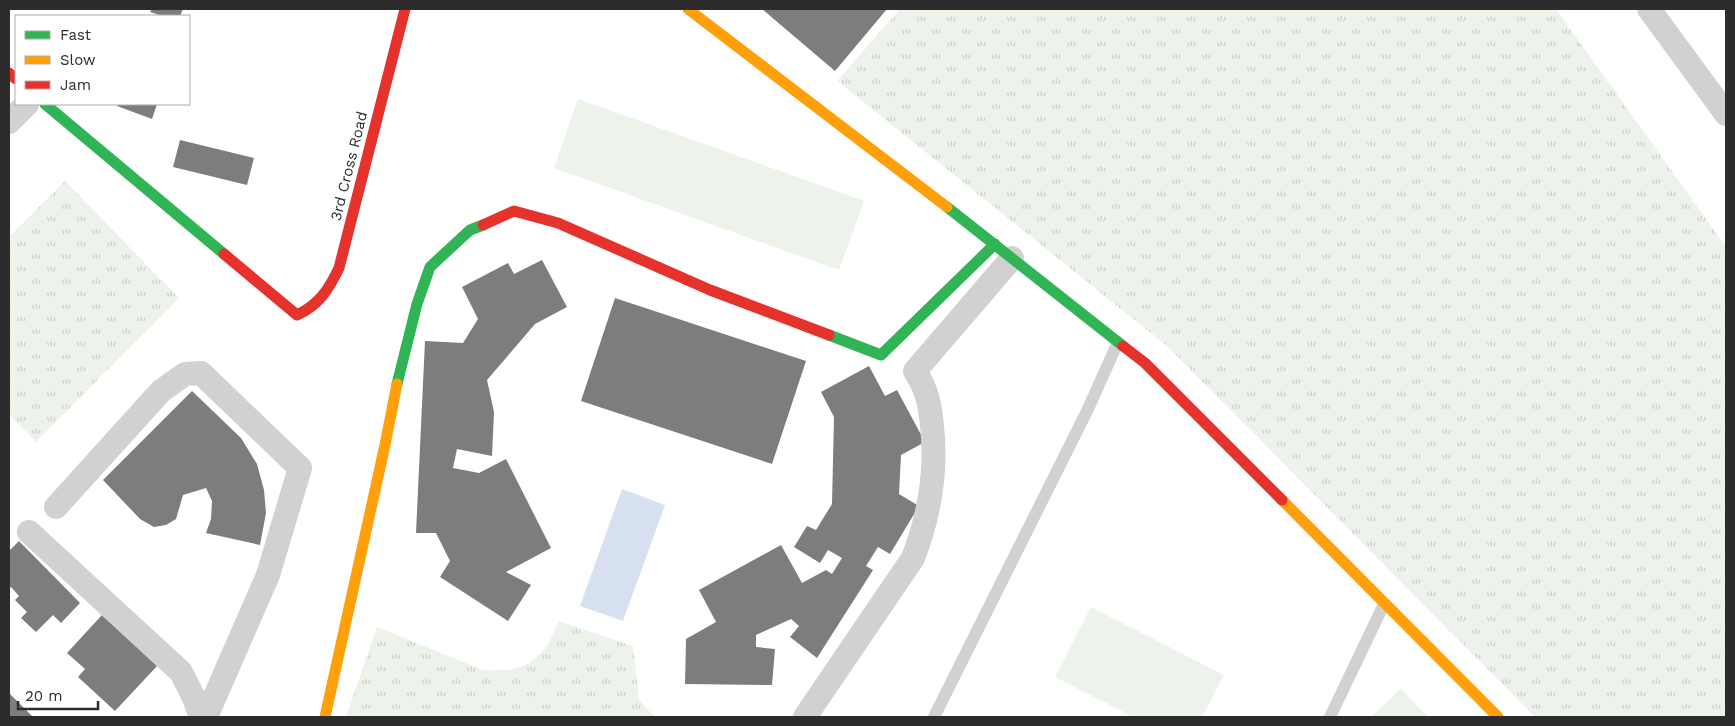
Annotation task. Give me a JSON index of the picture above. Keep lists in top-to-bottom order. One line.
{"streets":{"street":["3rd Cross Road"]},"legend":["Fast","Slow","Jam"],"scale_bar":"20 m"}
